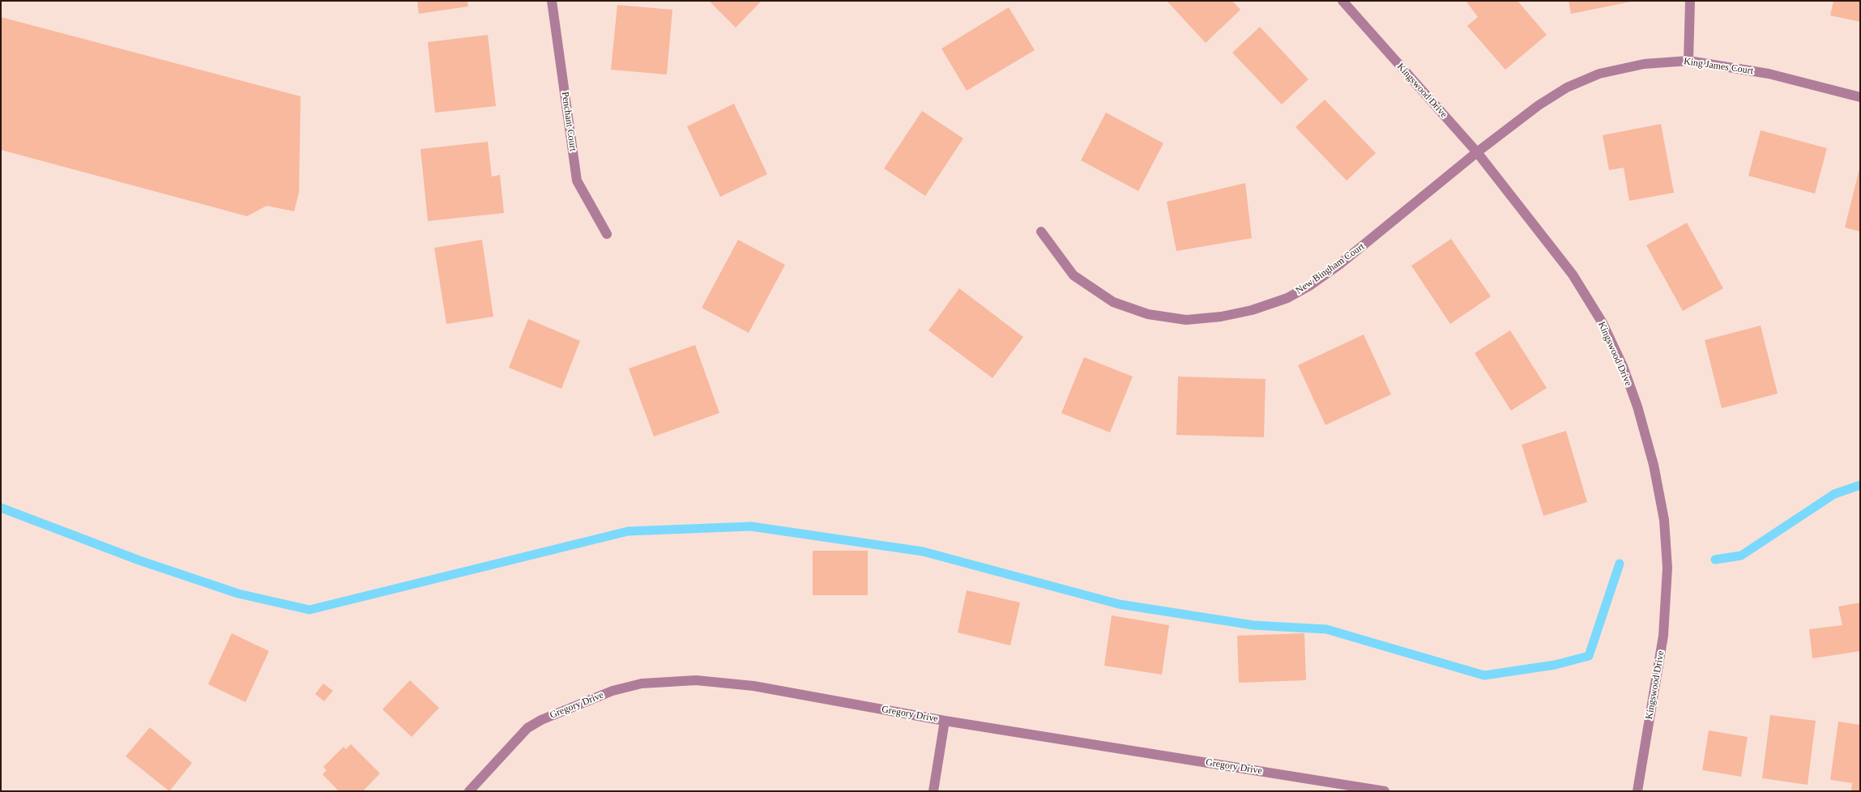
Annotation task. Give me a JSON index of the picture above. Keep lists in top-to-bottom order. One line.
{"streets":{"street":["King James Court","Kingswood Drive","Penchant Court","New Bingham Court","Gregory Drive"]},"crossings":[["King James Court","Kingswood Drive"],["King James Court","New Bingham Court"],["Kingswood Drive","New Bingham Court"]]}
